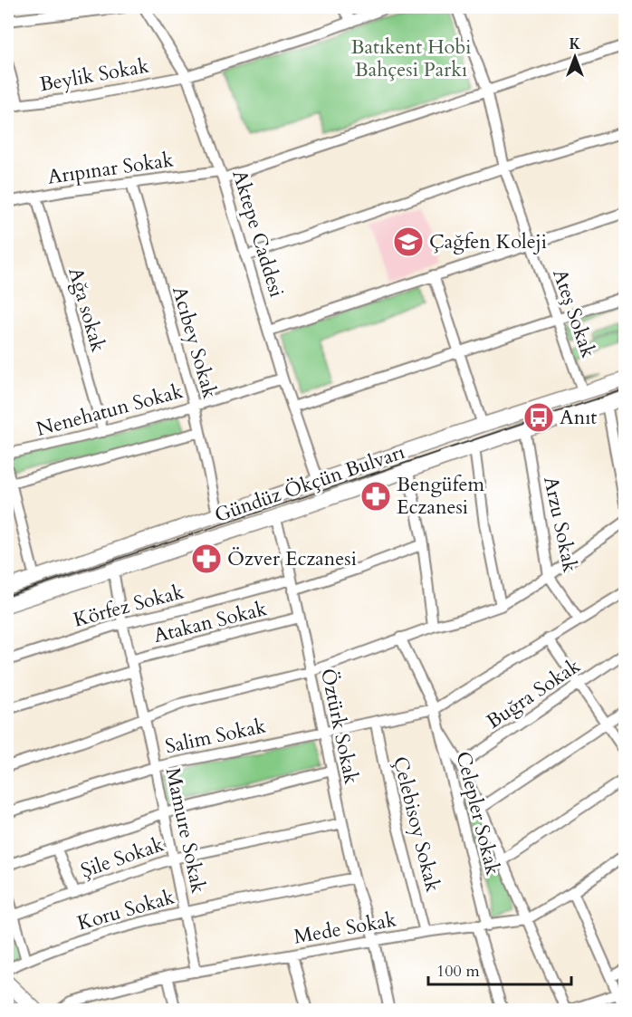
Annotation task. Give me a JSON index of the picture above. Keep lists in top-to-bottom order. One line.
{"streets":{"street":["Beylik Sokak","Arıpınar Sokak","Aktepe Caddesi","Ağa sokak","Ateş Sokak","Acıbey Sokak","Nenehatun Sokak","Gündüz Ökçün Bulvarı","Arzu Sokak","Körfez Sokak","Atakan Sokak","Buğra Sokak","Öztürk Sokak","Salim Sokak","Celepler Sokak","Çelebisoy Sokak","Mamure Sokak","Şile Sokak","Koru Sokak","Mede Sokak"]},"crossings":[["Beylik Sokak","Aktepe Caddesi"],["Arıpınar Sokak","Aktepe Caddesi"],["Arıpınar Sokak","Ağa sokak"],["Arıpınar Sokak","Ateş Sokak"],["Arıpınar Sokak","Acıbey Sokak"],["Aktepe Caddesi","Nenehatun Sokak"],["Aktepe Caddesi","Gündüz Ökçün Bulvarı"],["Ağa sokak","Nenehatun Sokak"],["Ateş Sokak","Gündüz Ökçün Bulvarı"],["Acıbey Sokak","Nenehatun Sokak"],["Acıbey Sokak","Gündüz Ökçün Bulvarı"],["Gündüz Ökçün Bulvarı","Arzu Sokak"],["Gündüz Ökçün Bulvarı","Öztürk Sokak"],["Gündüz Ökçün Bulvarı","Mamure Sokak"],["Arzu Sokak","Salim Sokak"],["Körfez Sokak","Öztürk Sokak"],["Körfez Sokak","Mamure Sokak"],["Atakan Sokak","Öztürk Sokak"],["Atakan Sokak","Mamure Sokak"],["Öztürk Sokak","Salim Sokak"],["Öztürk Sokak","Şile Sokak"],["Öztürk Sokak","Koru Sokak"],["Öztürk Sokak","Mede Sokak"],["Salim Sokak","Celepler Sokak"],["Salim Sokak","Çelebisoy Sokak"],["Salim Sokak","Mamure Sokak"],["Celepler Sokak","Mede Sokak"],["Çelebisoy Sokak","Mede Sokak"],["Mamure Sokak","Şile Sokak"],["Mamure Sokak","Koru Sokak"],["Mamure Sokak","Mede Sokak"]],"parks":["Batıkent Hobi Bahçesi Parkı"],"places":{"school or university":["Çağfen Koleji"],"bus stop":["Anıt"],"pharmacy":["Bengüfem Eczanesi","Özver Eczanesi"]},"scale_bar":"100 m","north":"top"}
